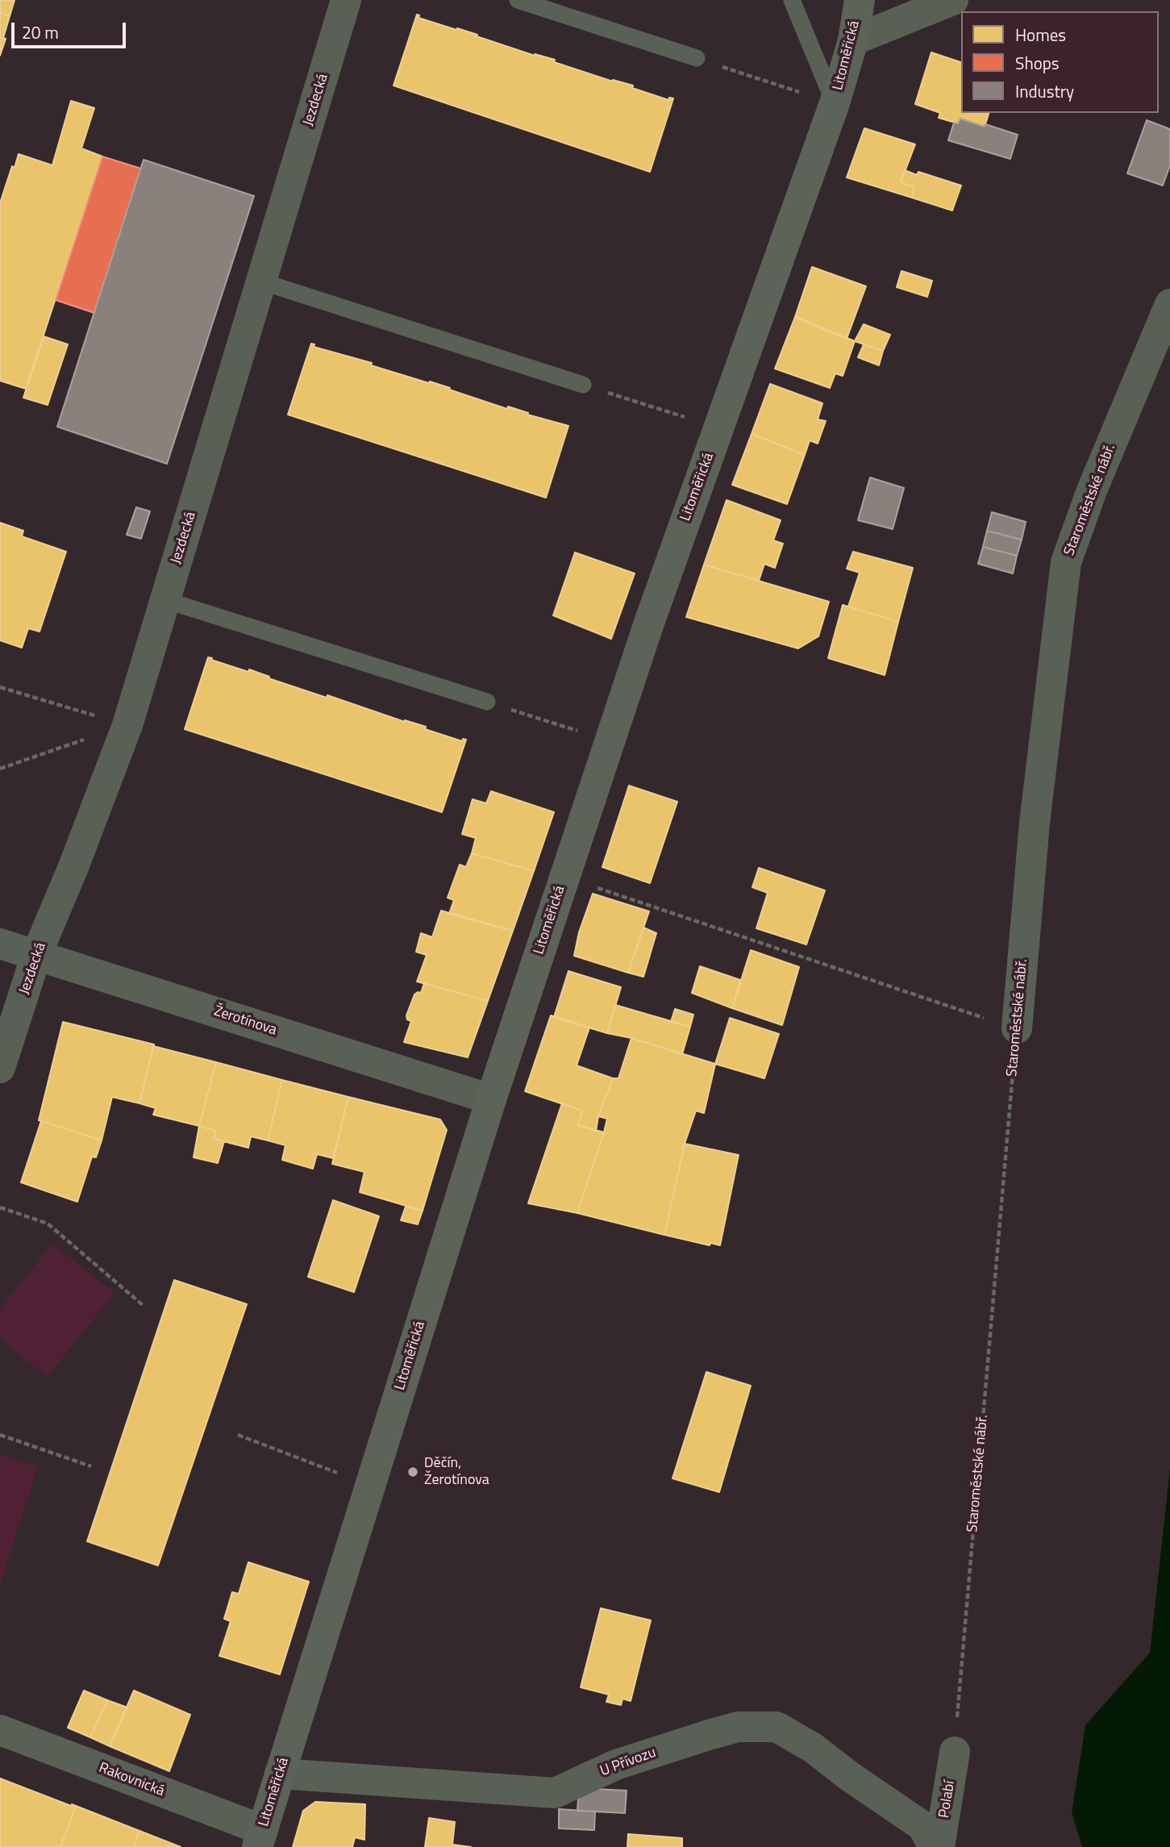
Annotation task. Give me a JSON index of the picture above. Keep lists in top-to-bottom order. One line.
{"streets":{"main road":["Litoměřická"],"street":["Jezdecká","Staroměstské nábř.","Žerotínova","U Přívozu","Rakovnická","Polabí"]},"crossings":[["Litoměřická","Žerotínova"],["Litoměřická","U Přívozu"],["Litoměřická","Rakovnická"],["Jezdecká","Žerotínova"],["Staroměstské nábř.","Polabí"]],"places":["Děčín, Žerotínova"],"legend":["Homes","Shops","Industry"],"scale_bar":"20 m"}
